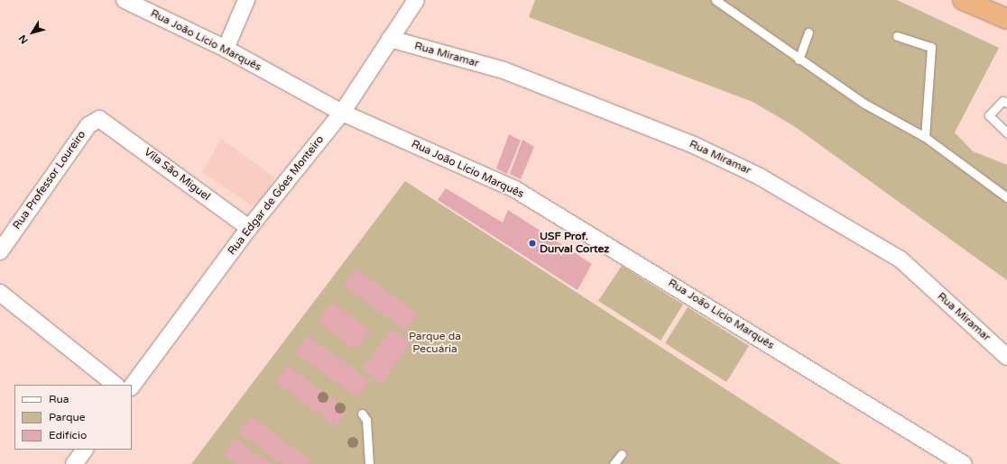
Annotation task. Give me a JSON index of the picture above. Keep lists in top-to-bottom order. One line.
{"streets":{"street":["Rua João Lício Marquês","Rua Miramar","Vila São Miguel","Rua Professor Loureiro","Rua Edgar de Góes Monteiro"]},"crossings":[["Rua João Lício Marquês","Rua Edgar de Góes Monteiro"],["Rua Miramar","Rua Edgar de Góes Monteiro"],["Vila São Miguel","Rua Professor Loureiro"],["Vila São Miguel","Rua Edgar de Góes Monteiro"]],"parks":["Parque da Pecuária"],"places":["USF Prof. Durval Cortez"],"legend":["Rua","Parque","Edifício"],"north":"bottom left"}
